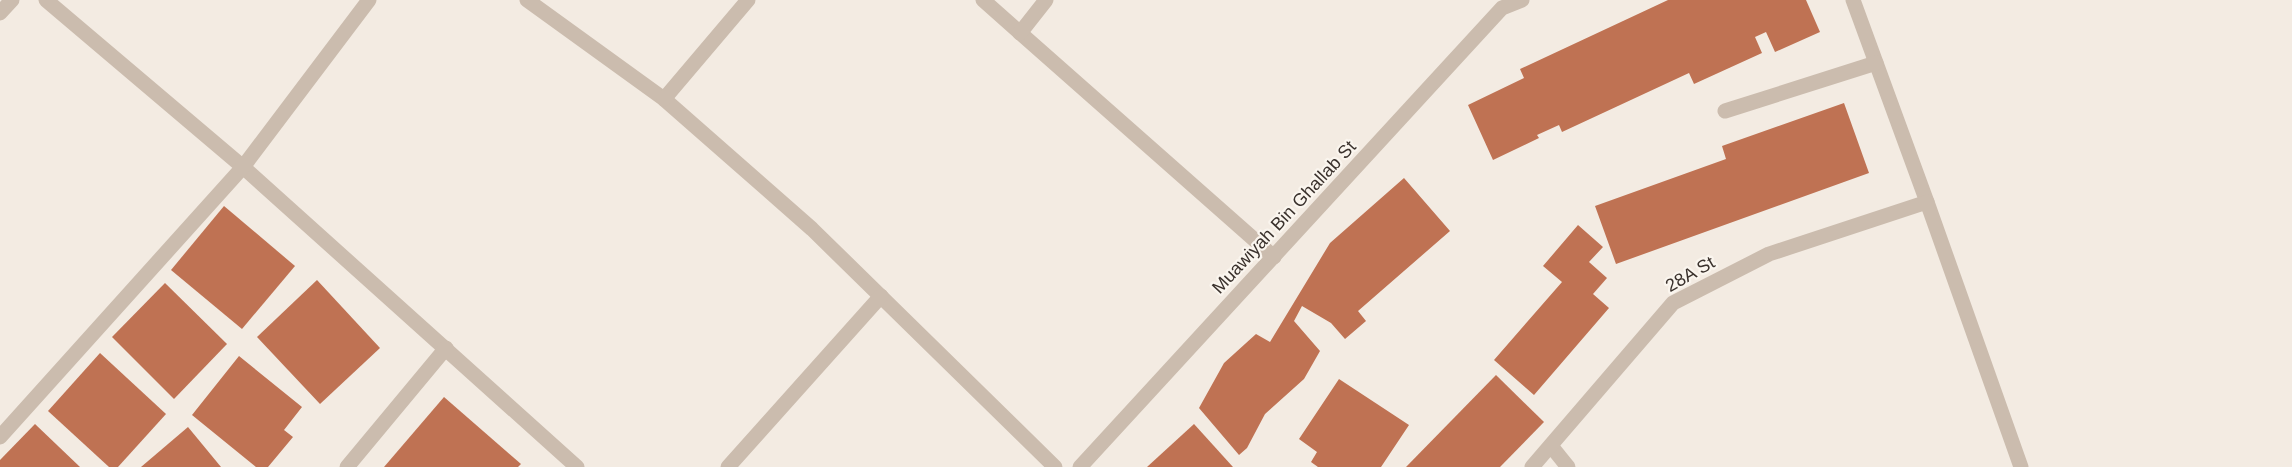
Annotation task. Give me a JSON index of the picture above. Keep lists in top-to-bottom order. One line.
{"streets":{"street":["Muawiyah Bin Ghallab St","28A St"]}}
